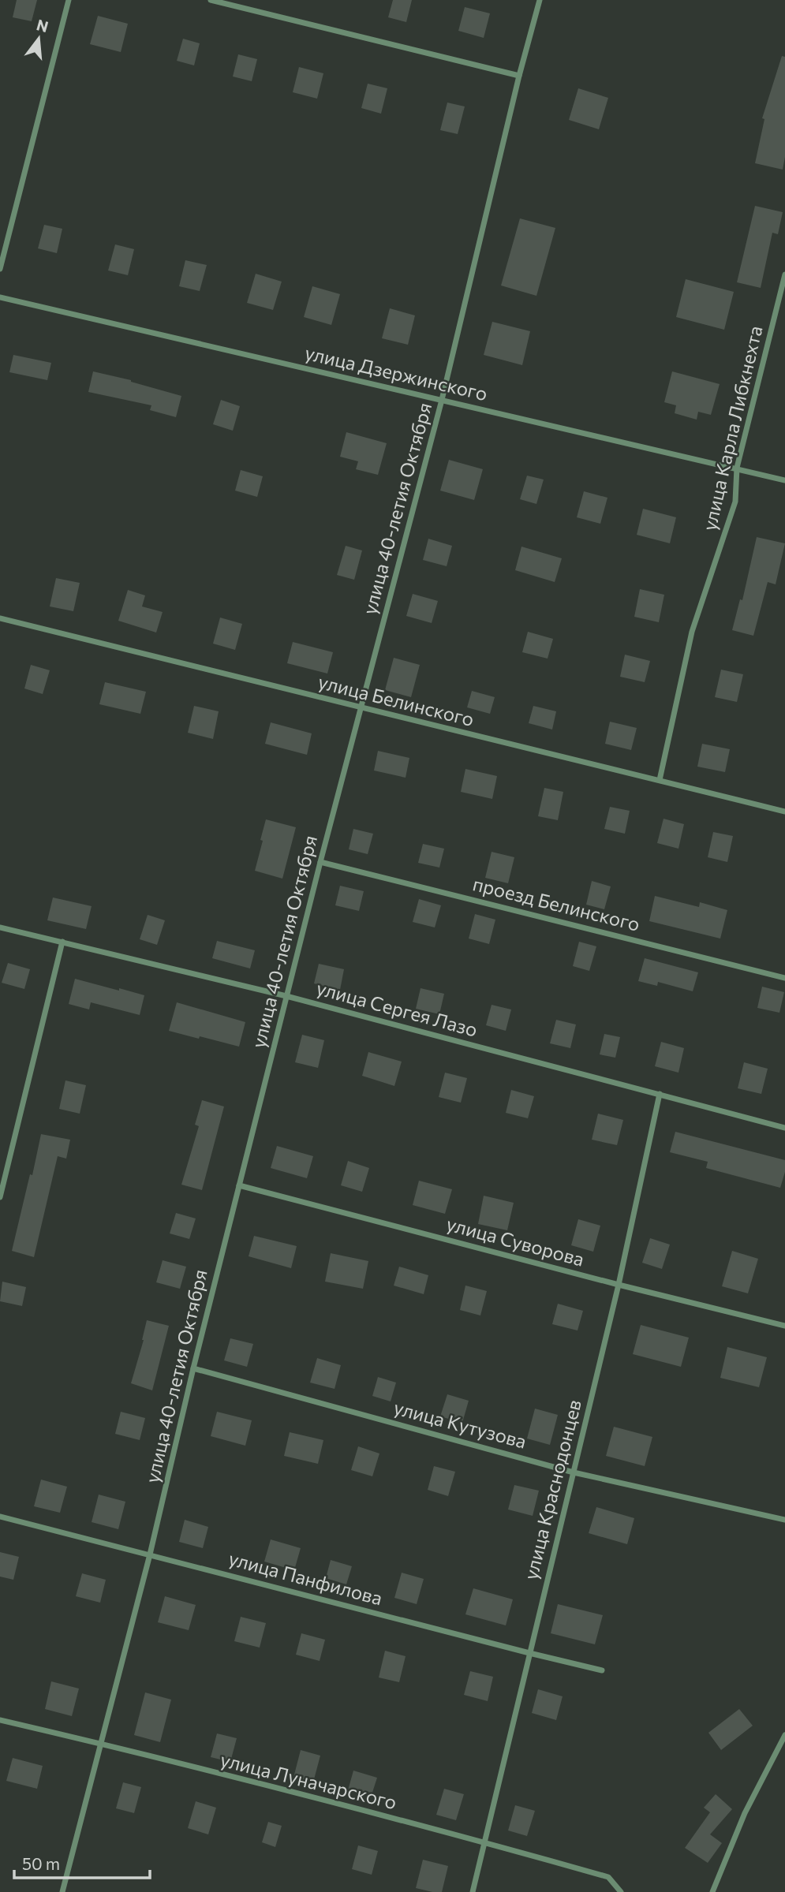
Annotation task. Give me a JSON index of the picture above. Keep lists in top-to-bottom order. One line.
{"streets":{"street":["улица Дзержинского","улица Карла Либкнехта","улица 40-летия Октября","улица Белинского","проезд Белинского","улица Сергея Лазо","улица Суворова","улица Кутузова","улица Краснодонцев","улица Панфилова","улица Луначарского"]},"crossings":[["улица Дзержинского","улица Карла Либкнехта"],["улица Дзержинского","улица 40-летия Октября"],["улица Карла Либкнехта","улица Белинского"],["улица 40-летия Октября","улица Белинского"],["улица 40-летия Октября","проезд Белинского"],["улица 40-летия Октября","улица Сергея Лазо"],["улица 40-летия Октября","улица Суворова"],["улица 40-летия Октября","улица Кутузова"],["улица 40-летия Октября","улица Панфилова"],["улица 40-летия Октября","улица Луначарского"],["улица Сергея Лазо","улица Краснодонцев"],["улица Суворова","улица Краснодонцев"],["улица Кутузова","улица Краснодонцев"],["улица Краснодонцев","улица Панфилова"],["улица Краснодонцев","улица Луначарского"]],"scale_bar":"50 m","north":"top"}
